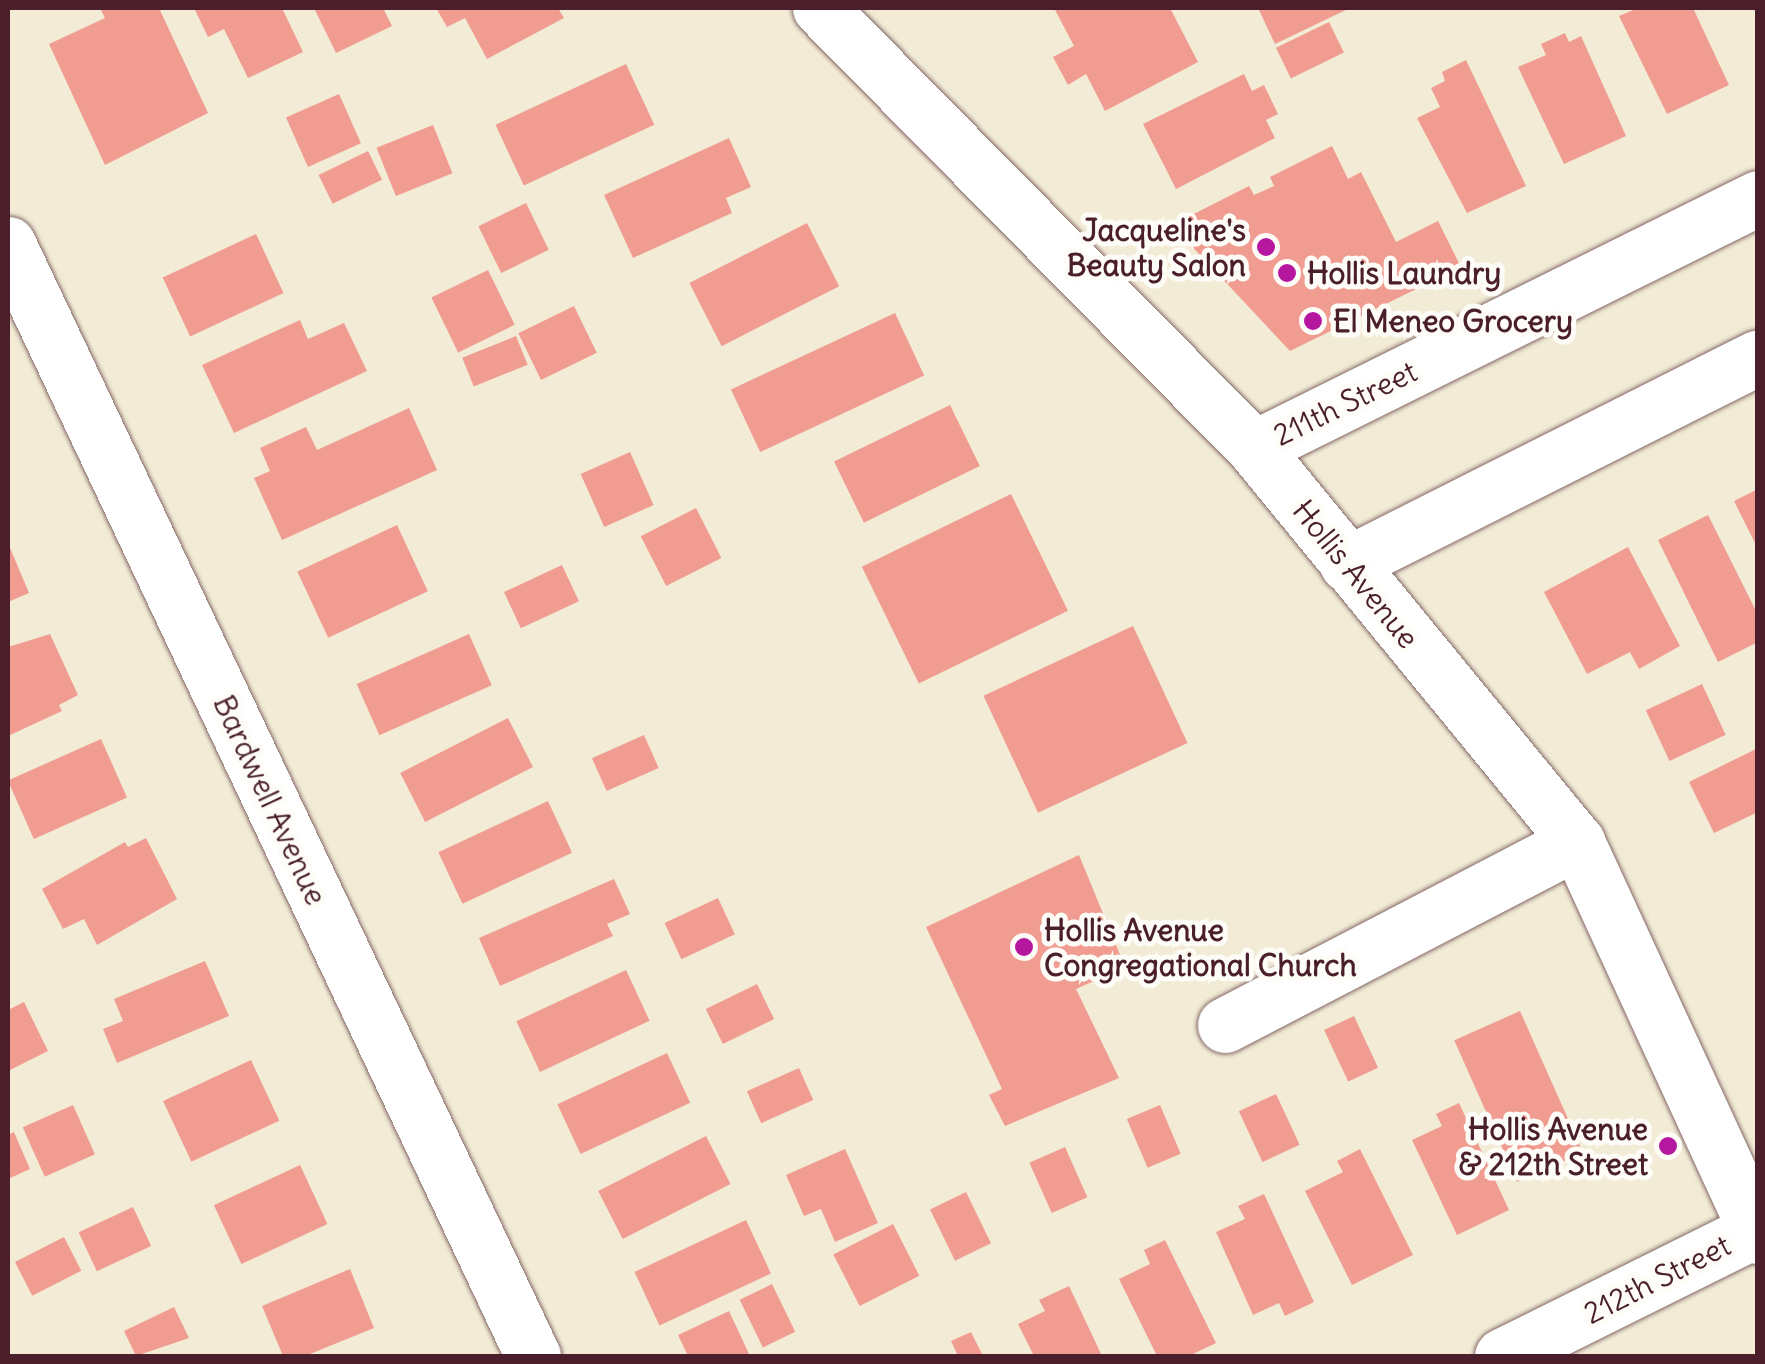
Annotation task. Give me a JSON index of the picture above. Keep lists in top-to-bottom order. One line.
{"streets":{"street":["211th Street","Hollis Avenue","Bardwell Avenue","212th Street"]},"crossings":[["211th Street","Hollis Avenue"],["Hollis Avenue","212th Street"]],"places":["Jacqueline's Beauty Salon","Hollis Laundry","El Meneo Grocery","Hollis Avenue Congregational Church","Hollis Avenue & 212th Street"]}
